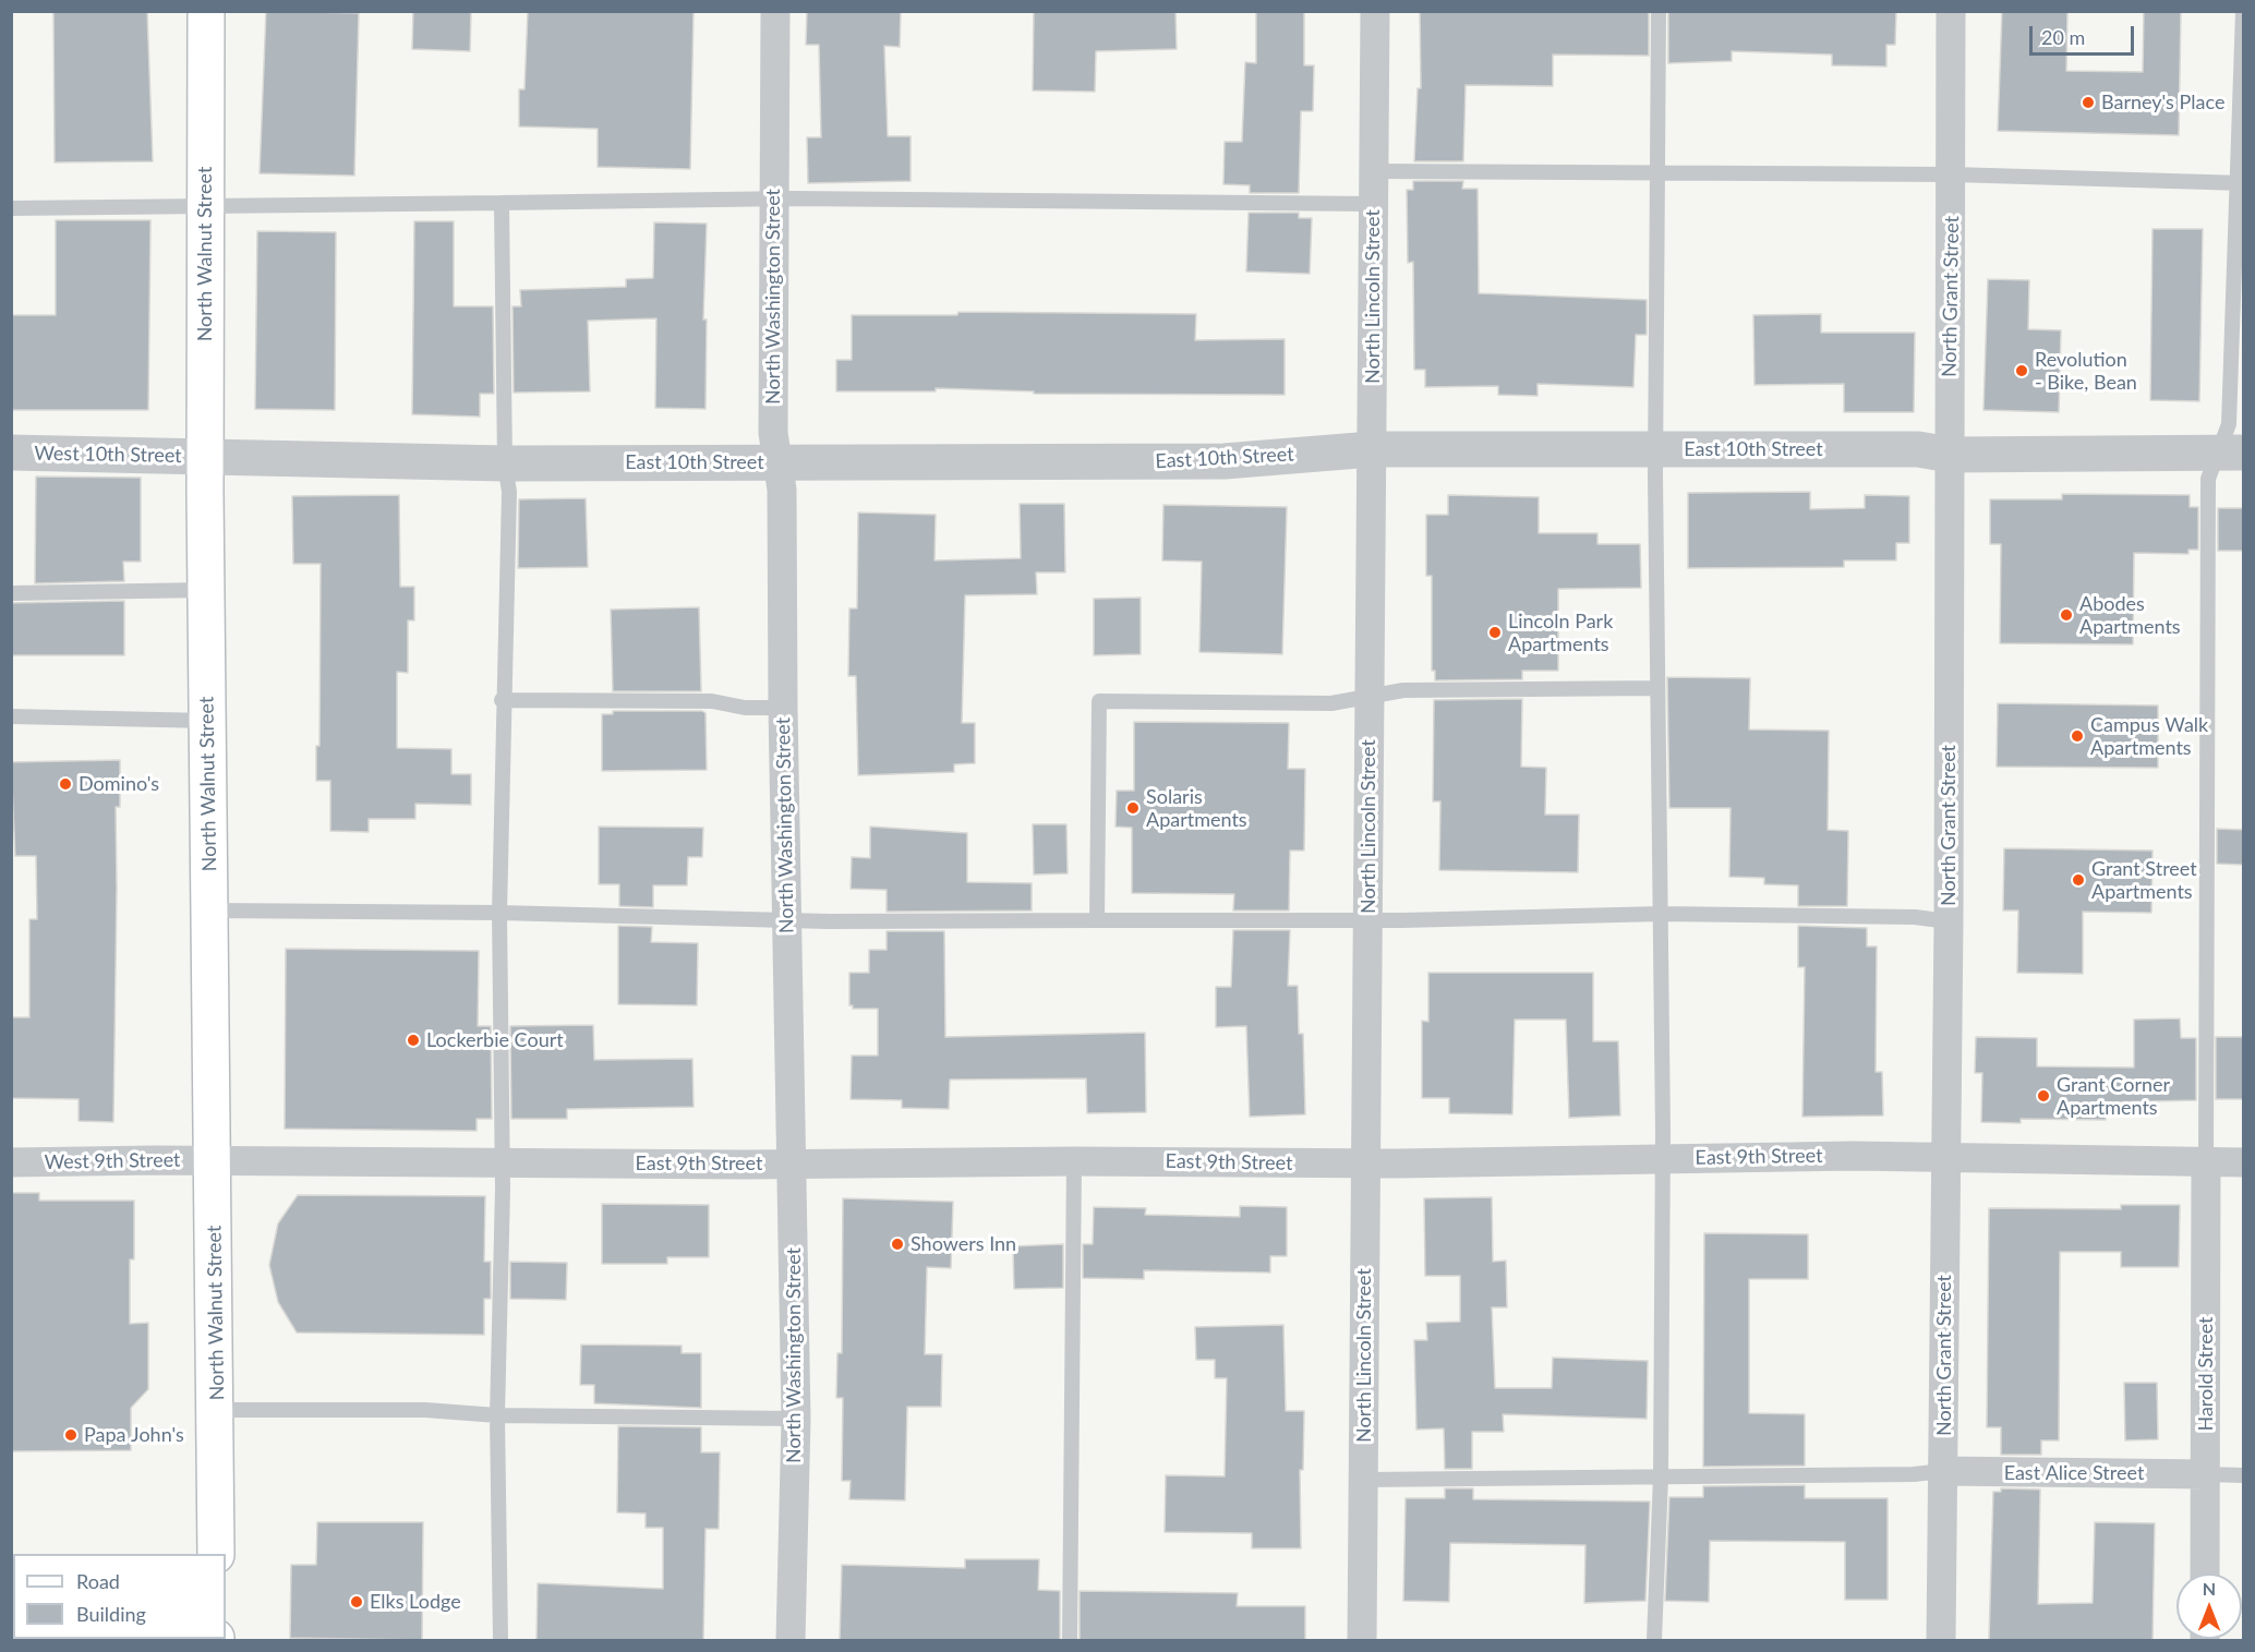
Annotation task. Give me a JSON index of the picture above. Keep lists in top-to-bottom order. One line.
{"streets":{"main road":["North Walnut Street"],"street":["North Washington Street","North Lincoln Street","North Grant Street","East 10th Street","West 10th Street","East 9th Street","West 9th Street","Harold Street","East Alice Street"]},"crossings":[["North Walnut Street","East 10th Street"],["North Walnut Street","West 10th Street"],["North Walnut Street","East 9th Street"],["North Walnut Street","West 9th Street"],["North Washington Street","East 10th Street"],["North Washington Street","East 9th Street"],["North Lincoln Street","East 10th Street"],["North Lincoln Street","East 9th Street"],["North Grant Street","East 10th Street"],["North Grant Street","East 9th Street"],["North Grant Street","East Alice Street"],["East 10th Street","West 10th Street"],["East 9th Street","West 9th Street"],["East 9th Street","Harold Street"],["Harold Street","East Alice Street"]],"places":["Barney's Place","Revolution - Bike, Bean","Abodes Apartments","Lincoln Park Apartments","Campus Walk Apartments","Domino's","Solaris Apartments","Grant Street Apartments","Lockerbie Court","Grant Corner Apartments","Showers Inn","Papa John's","Elks Lodge"],"legend":["Road","Building"],"scale_bar":"20 m","north":"top"}
